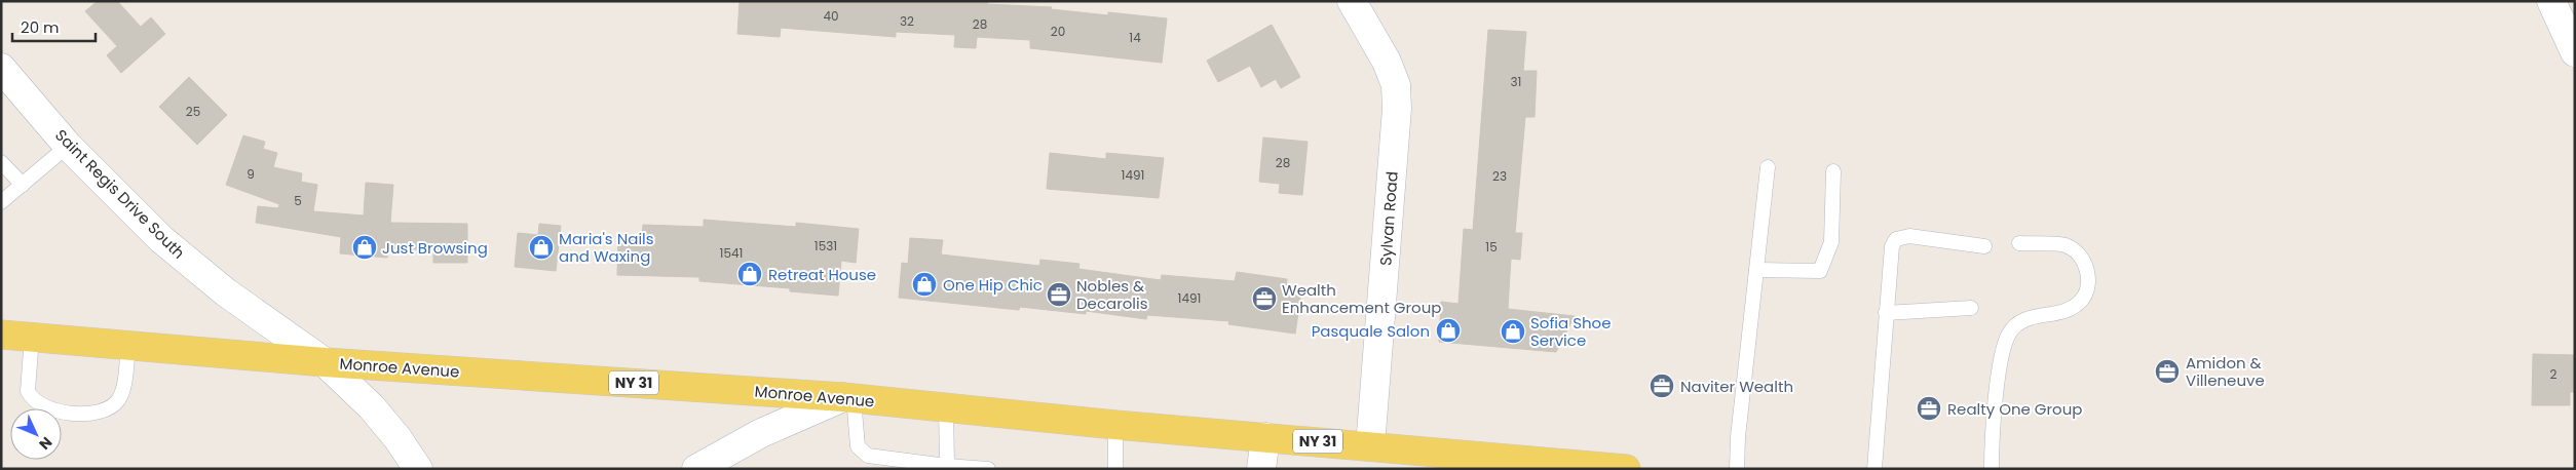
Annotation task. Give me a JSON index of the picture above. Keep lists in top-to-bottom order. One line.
{"streets":{"main road":["Monroe Avenue","NY 31"],"street":["Saint Regis Drive South","Sylvan Road"]},"crossings":[["Saint Regis Drive South","Monroe Avenue"],["Sylvan Road","Monroe Avenue"]],"places":{"shop":["Just Browsing","Maria's Nails and Waxing","Retreat House","One Hip Chic","Pasquale Salon","Sofia Shoe Service"],"office":["Nobles & Decarolis","Wealth Enhancement Group","Amidon & Villeneuve","Naviter Wealth","Realty One Group"]},"house_numbers":["40","32","28","20","14","31","25","28","9","1491","23","5","1531","15","1541","1491","2"],"scale_bar":"20 m","north":"bottom right"}
